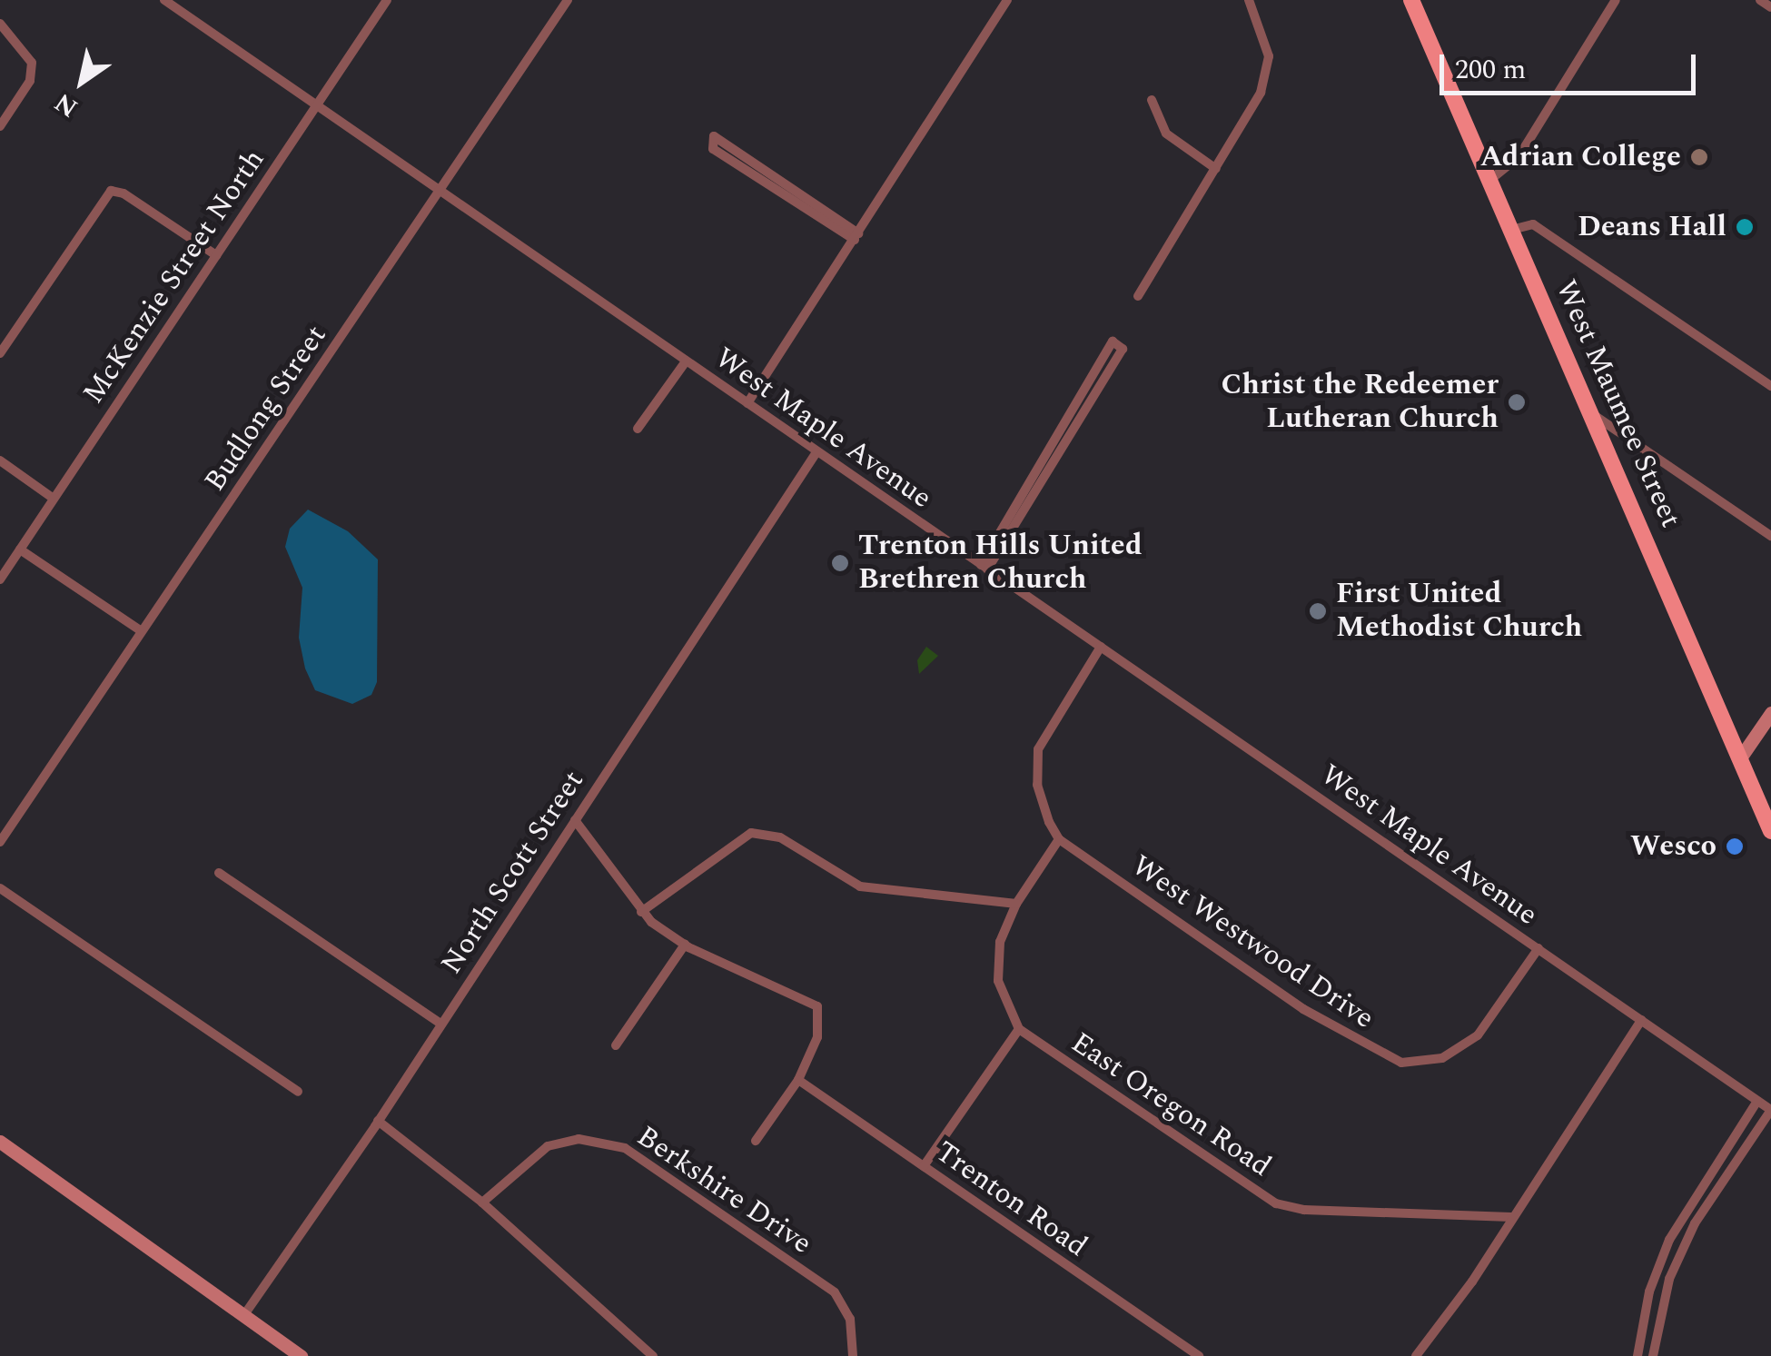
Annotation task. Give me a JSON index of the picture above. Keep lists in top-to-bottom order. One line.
{"streets":{"main road":["West Maumee Street"],"street":["McKenzie Street North","Budlong Street","West Maple Avenue","North Scott Street","West Westwood Drive","East Oregon Road","Berkshire Drive","Trenton Road"]},"crossings":[["McKenzie Street North","West Maple Avenue"],["Budlong Street","West Maple Avenue"],["West Maple Avenue","North Scott Street"],["West Maple Avenue","West Westwood Drive"]],"places":["Adrian College","Deans Hall","Christ the Redeemer Lutheran Church","Trenton Hills United Brethren Church","First United Methodist Church","Wesco"],"scale_bar":"200 m","north":"bottom left"}
